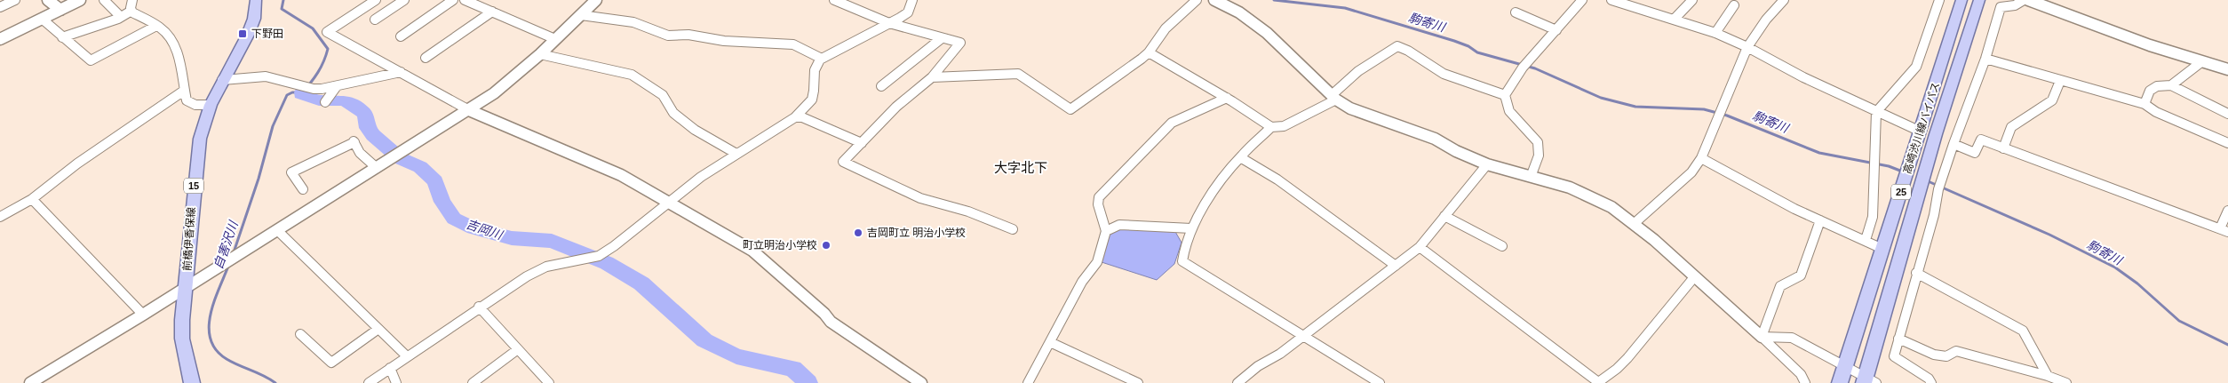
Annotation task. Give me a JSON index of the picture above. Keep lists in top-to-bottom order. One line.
{"streets":{"main road":["高崎渋川線バイパス","15","25","前橋伊香保線"]},"districts":["大字北下"],"water":["駒寄川","吉岡川","自害沢川"],"places":{"transit":["下野田"],"other":["吉岡町立 明治小学校","町立明治小学校"]}}
